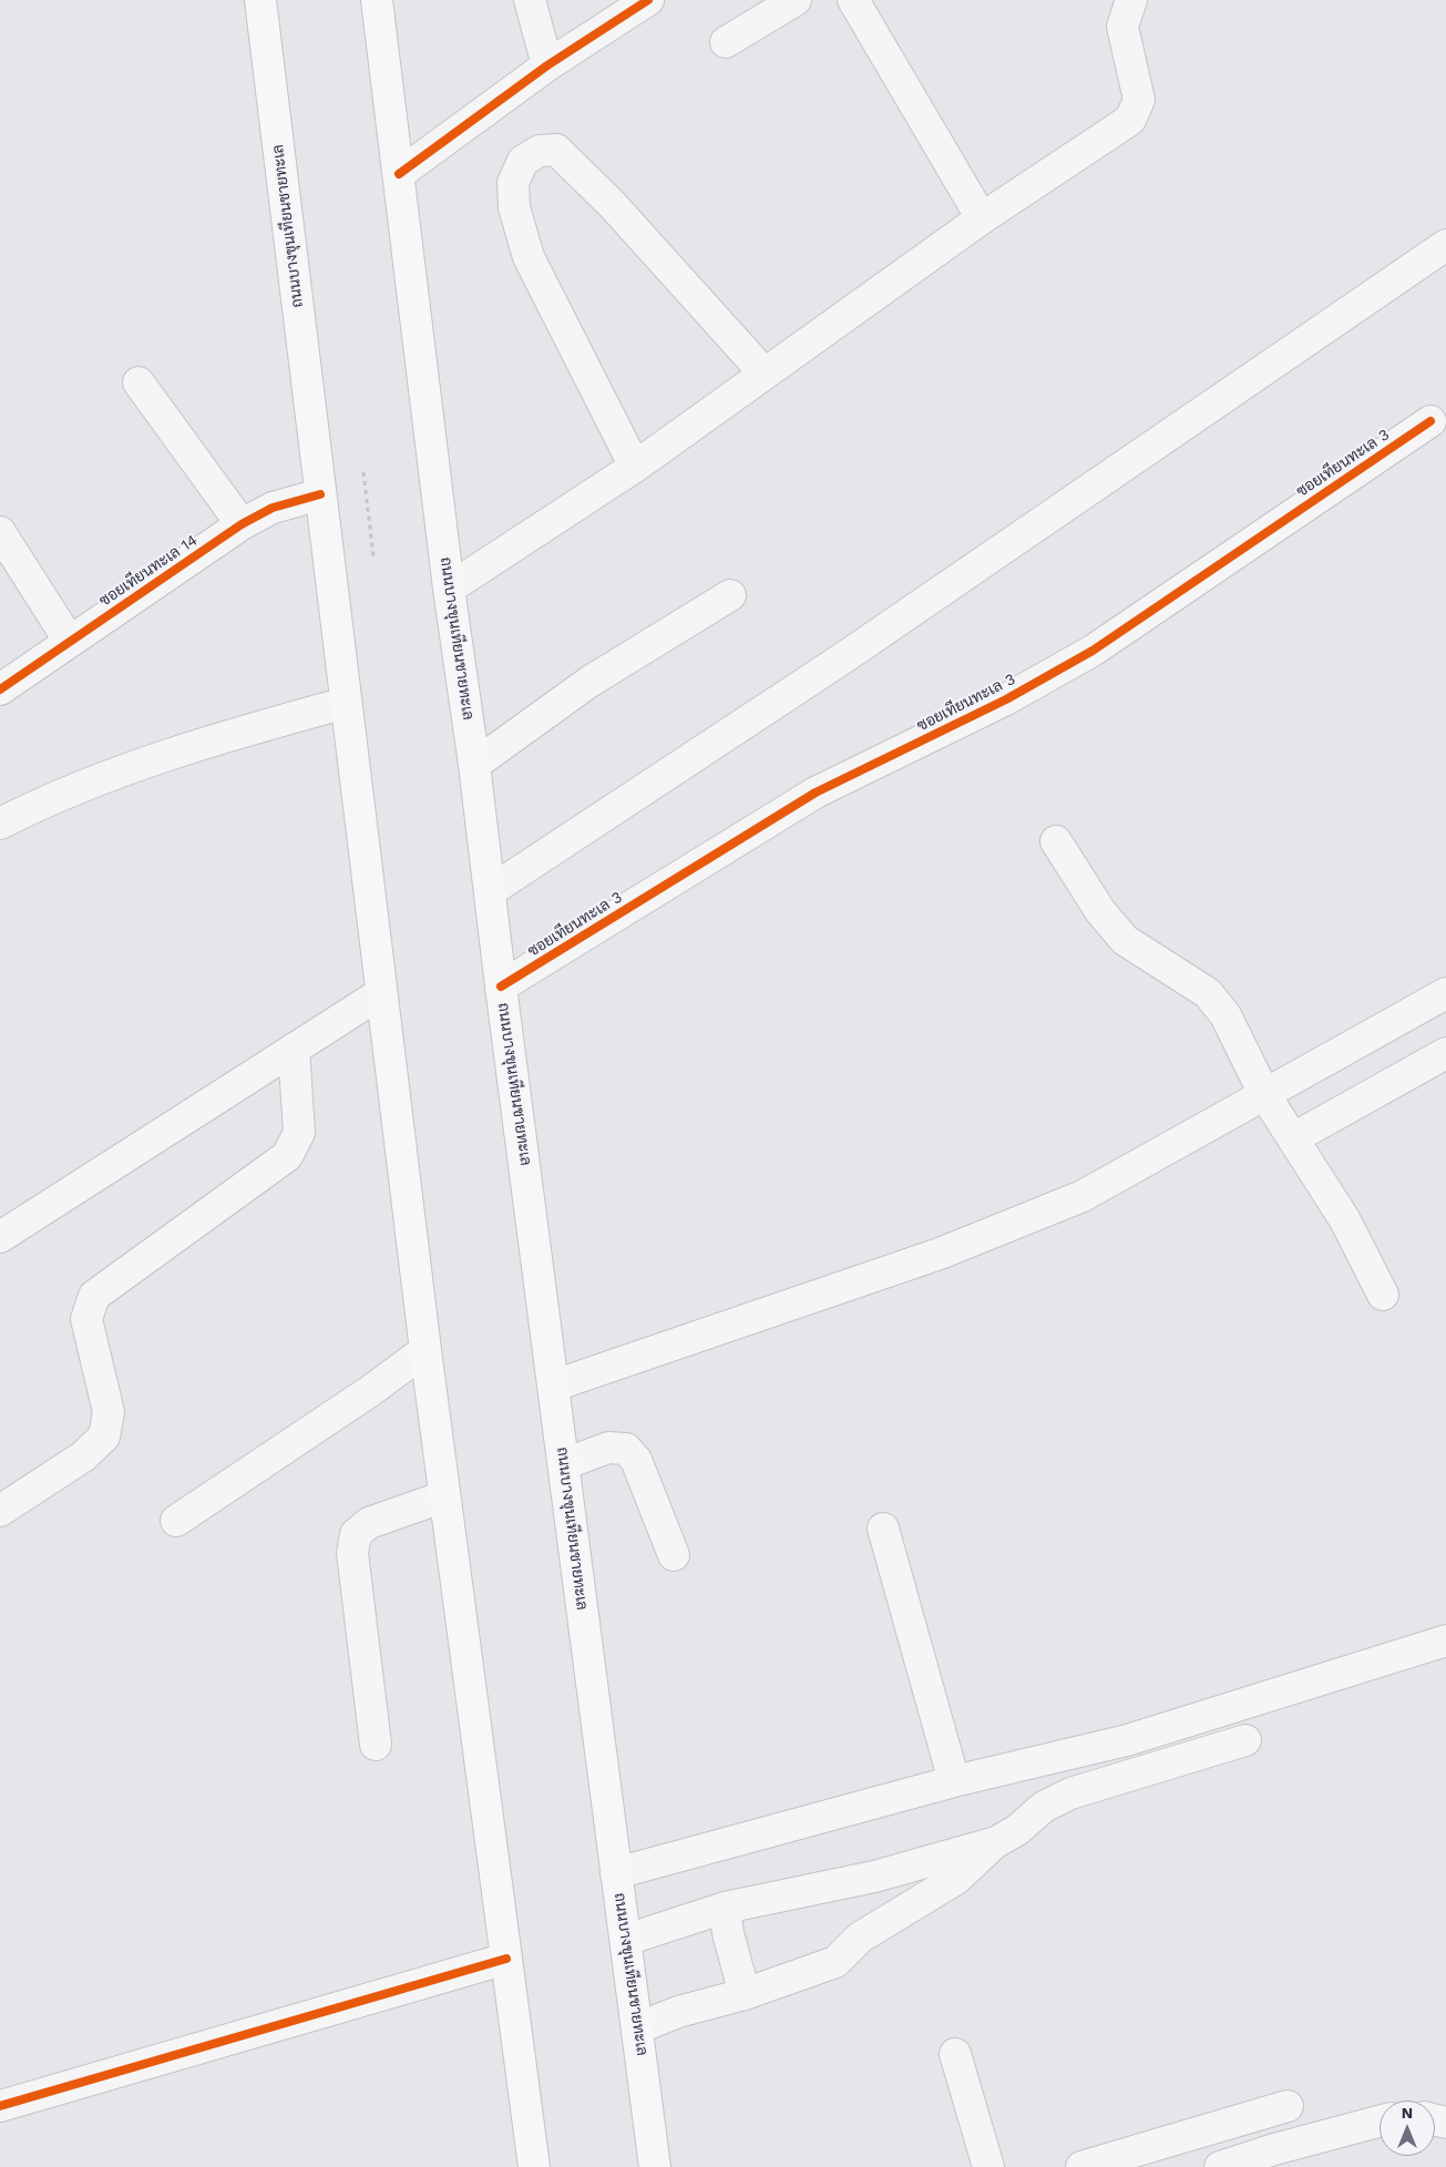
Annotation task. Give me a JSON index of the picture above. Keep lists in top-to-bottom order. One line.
{"streets":{"main road":["ถนนบางขุนเทียนชายทะเล"],"street":["ซอยเทียนทะเล 3","ซอยเทียนทะเล 14"]},"crossings":[["ถนนบางขุนเทียนชายทะเล","ซอยเทียนทะเล 3"],["ถนนบางขุนเทียนชายทะเล","ซอยเทียนทะเล 14"]],"north":"top"}
